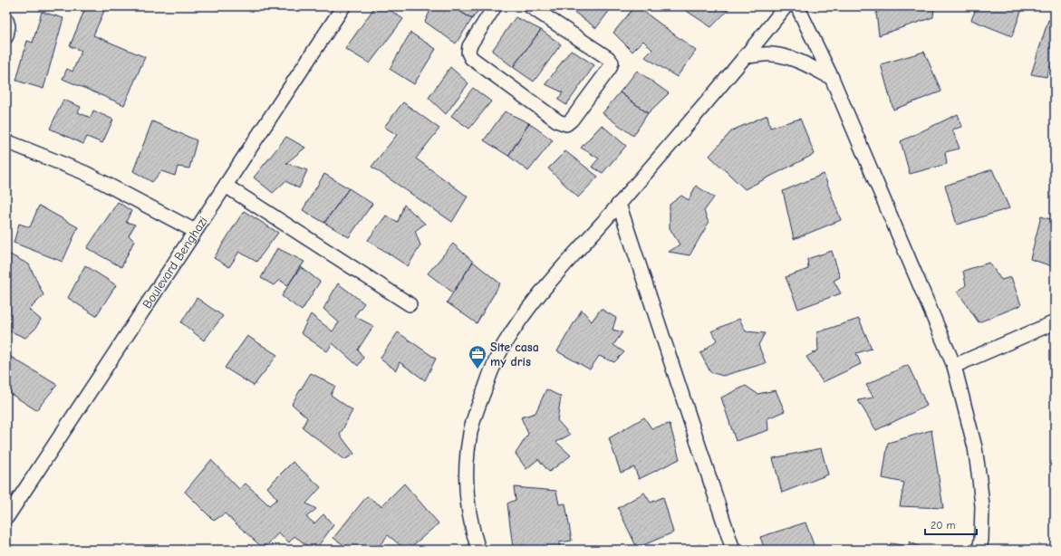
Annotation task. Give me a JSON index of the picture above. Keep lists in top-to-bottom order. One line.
{"streets":{"street":["Boulevard Benghazi"]},"places":{"office":["Site casa my dris"]},"scale_bar":"20 m"}
